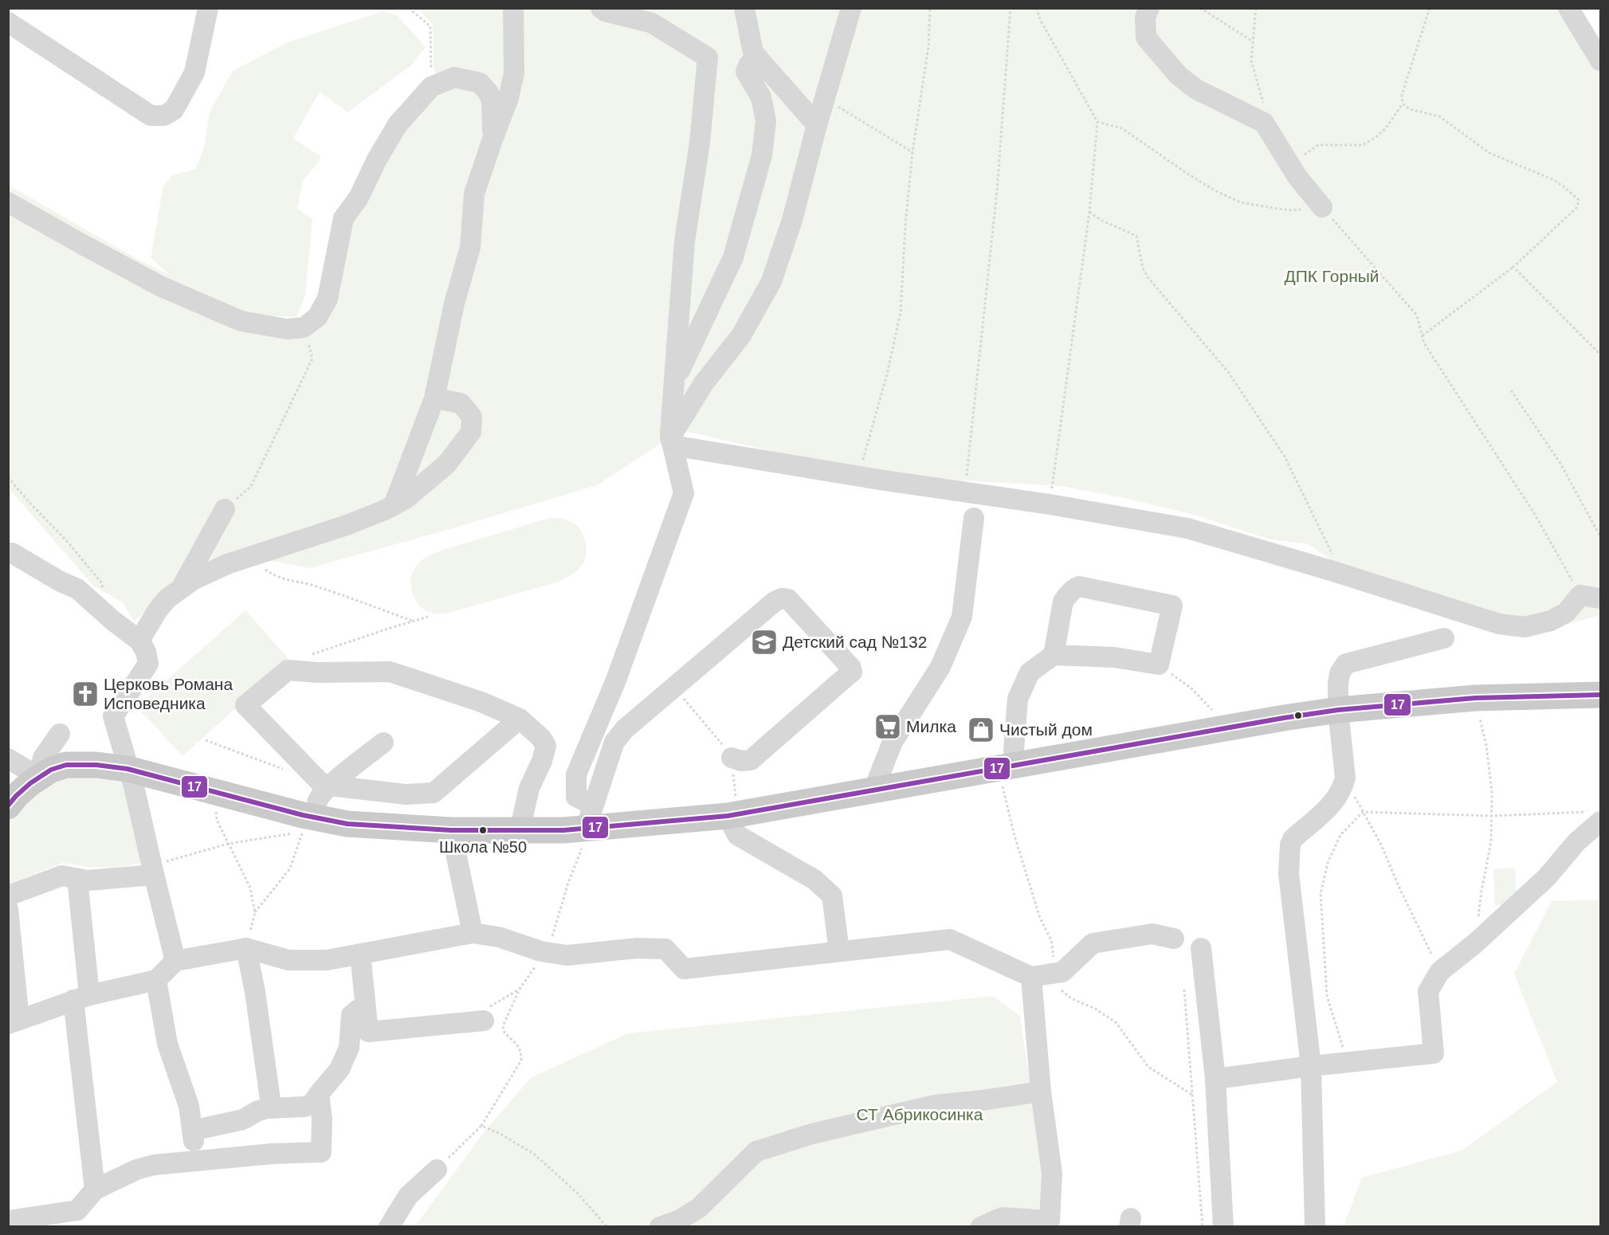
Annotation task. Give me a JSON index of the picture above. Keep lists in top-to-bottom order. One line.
{"parks":["ДПК Горный","СТ Абрикосинка"],"places":{"school or university":["Детский сад №132"],"church":["Церковь Романа Исповедника"],"supermarket":["Милка"],"shop":["Чистый дом"],"other":["Школа №50"]},"lines":["transit line 17"]}
